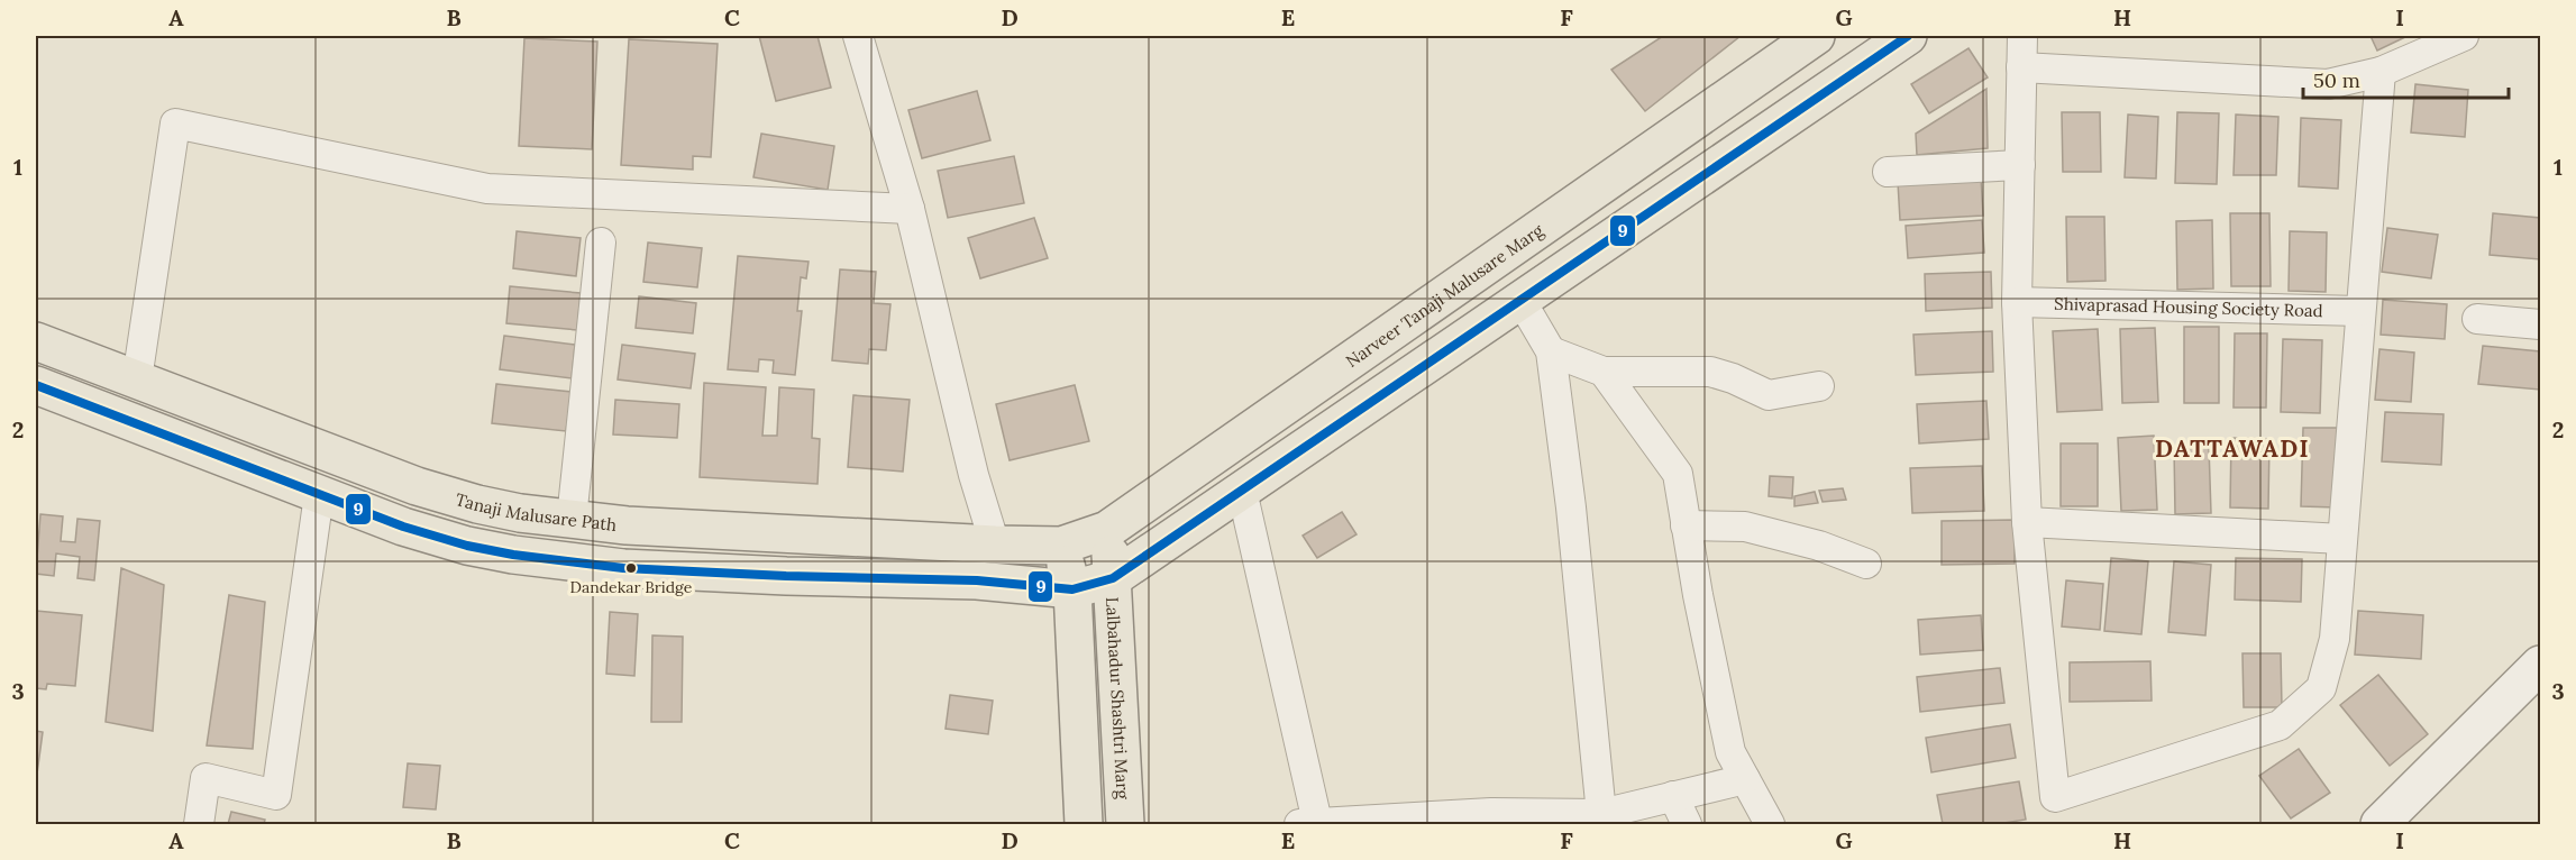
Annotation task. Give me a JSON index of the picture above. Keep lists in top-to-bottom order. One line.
{"streets":{"main road":["Narveer Tanaji Malusare Marg","Tanaji Malusare Path","Lalbahadur Shashtri Marg"],"street":["Shivaprasad Housing Society Road"]},"crossings":[["Narveer Tanaji Malusare Marg","Tanaji Malusare Path"],["Narveer Tanaji Malusare Marg","Lalbahadur Shashtri Marg"]],"districts":["DATTAWADI"],"places":["Dandekar Bridge"],"lines":["transit line 9"],"scale_bar":"50 m","grid":{"columns":["A","B","C","D","E","F","G","H","I"],"rows":["1","2","3"]}}
